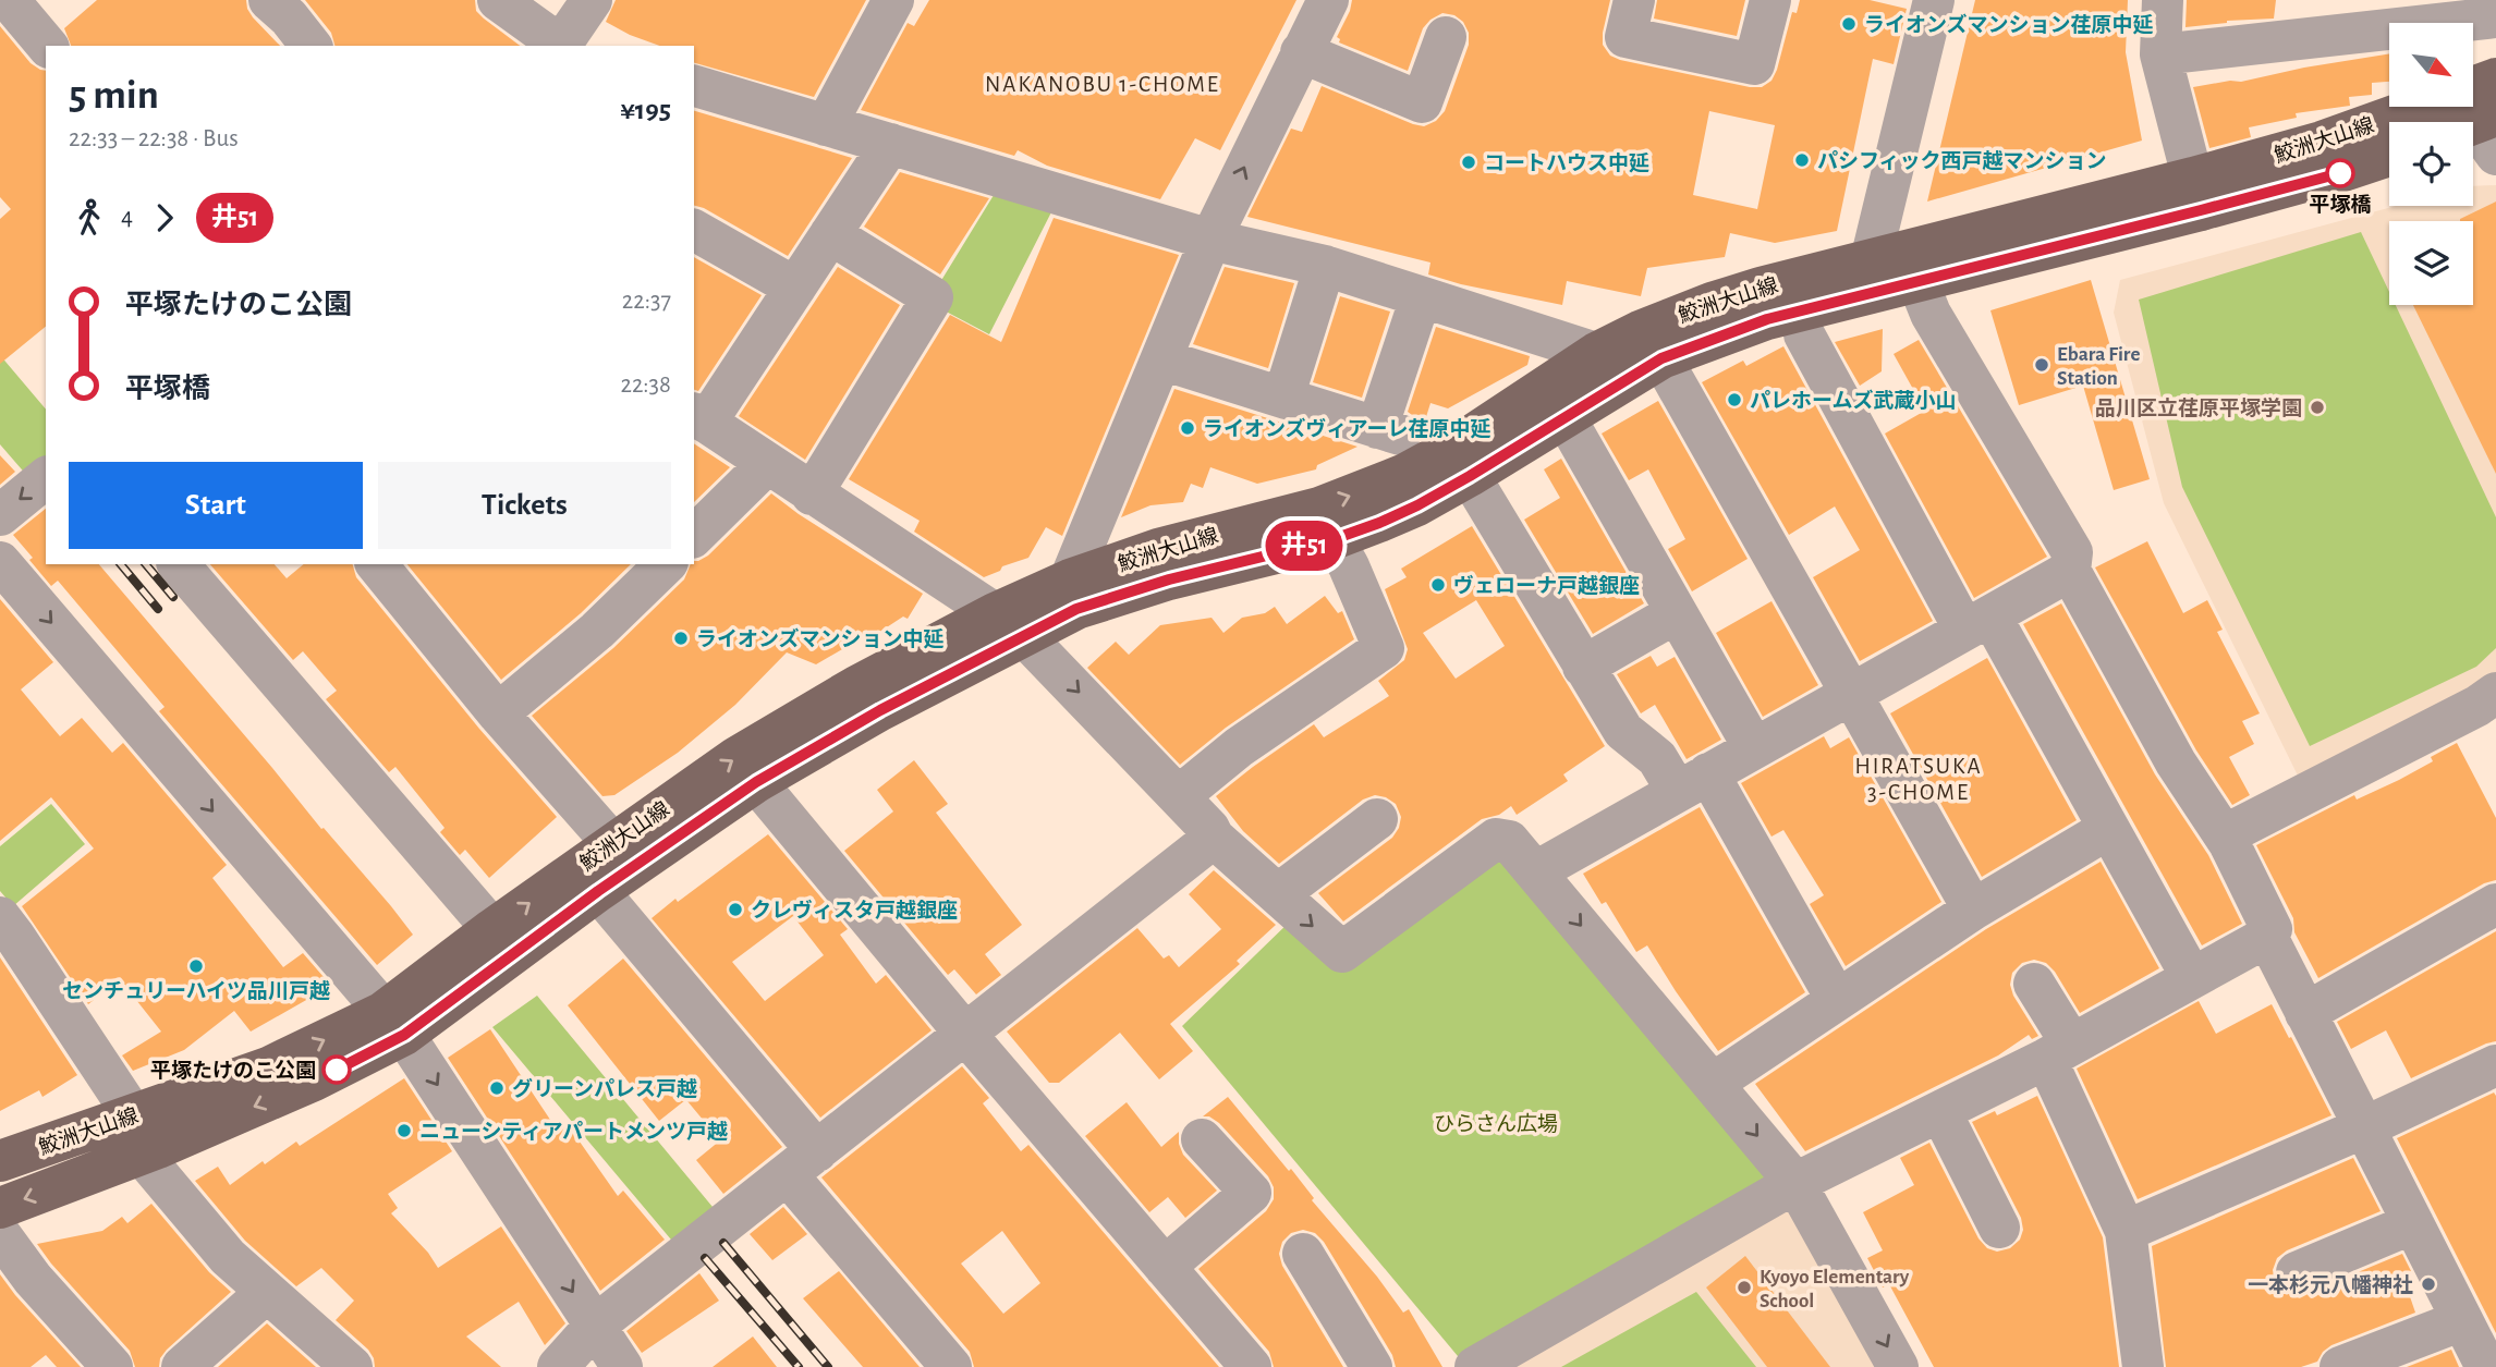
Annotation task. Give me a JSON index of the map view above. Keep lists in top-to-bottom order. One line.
{"streets":{"main road":["鮫洲大山線"]},"districts":["NAKANOBU 1-CHOME","HIRATSUKA 3-CHOME"],"parks":["ひらさん広場"],"places":["ライオンズマンション荏原中延","パシフィック西戸越マンション","コートハウス中延","平塚橋","Ebara Fire Station","パレホームズ武蔵小山","品川区立荏原平塚学園","ライオンズヴィアーレ荏原中延","ヴェローナ戸越銀座","ライオンズマンション中延","クレヴィスタ戸越銀座","センチュリーハイツ品川戸越","平塚たけのこ公園","グリーンパレス戸越","ニューシティアパートメンツ戸越","一本杉元八幡神社","Kyoyo Elementary School"],"lines":["bus line 井51"],"north":"bottom right","page":{"on_map":"井51","heading":["5 min","22:33 – 22:38 · Bus","¥195"],"legs":["4","井51"],"list":[{"name":"平塚たけのこ公園","value":"22:37"},{"name":"平塚橋","value":"22:38"}],"buttons":["Start","Tickets"]}}
